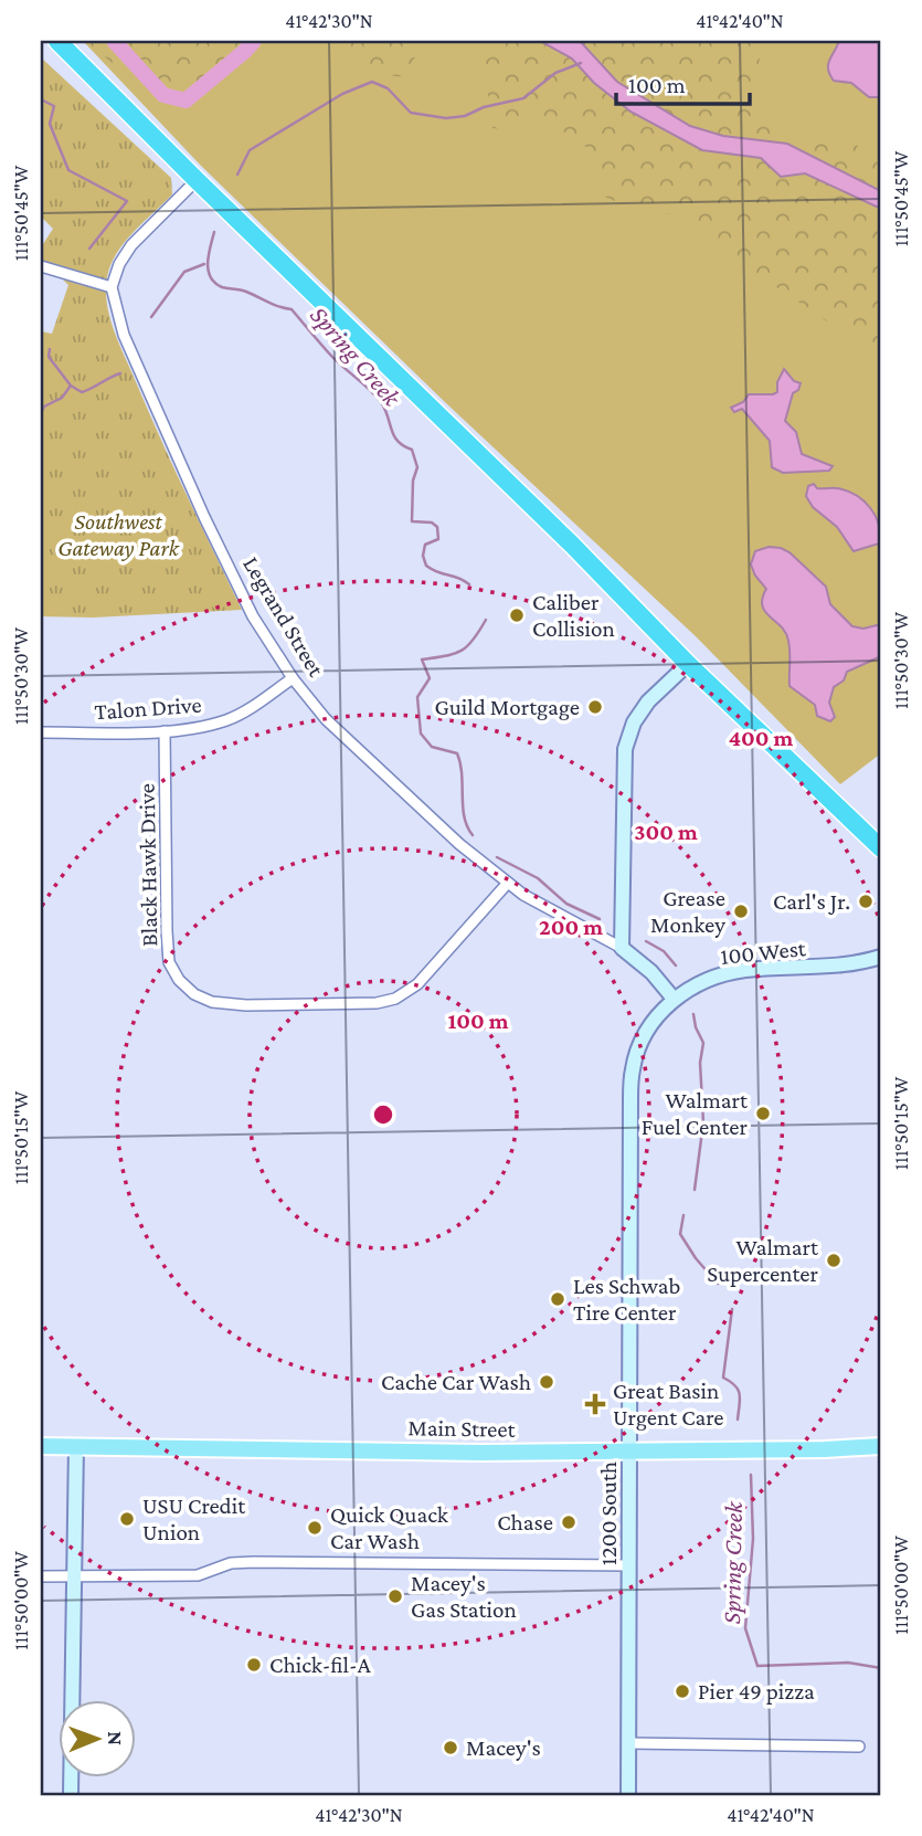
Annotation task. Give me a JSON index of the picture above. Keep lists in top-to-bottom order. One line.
{"streets":{"main road":["Legrand Street","100 West","Main Street","1200 South"],"street":["Talon Drive","Black Hawk Drive"]},"crossings":[["Legrand Street","Talon Drive"],["Legrand Street","Black Hawk Drive"],["Legrand Street","100 West"],["Talon Drive","Black Hawk Drive"],["100 West","1200 South"],["Main Street","1200 South"]],"water":["Spring Creek"],"parks":["Southwest Gateway Park"],"places":{"other":["Caliber Collision","Guild Mortgage","Carl's Jr.","Grease Monkey","Walmart Fuel Center","Walmart Supercenter","Les Schwab Tire Center","Cache Car Wash","USU Credit Union","Chase","Quick Quack Car Wash","Macey's Gas Station","Chick-fil-A","Pier 49 pizza","Macey's"],"health":["Great Basin Urgent Care"]},"scale_bar":"100 m","north":"right","coordinates":["41°42'30\"N","41°42'40\"N","111°50'45\"W","111°50'30\"W","111°50'15\"W","111°50'00\"W"],"rings":["400 m","300 m","200 m","100 m"]}
